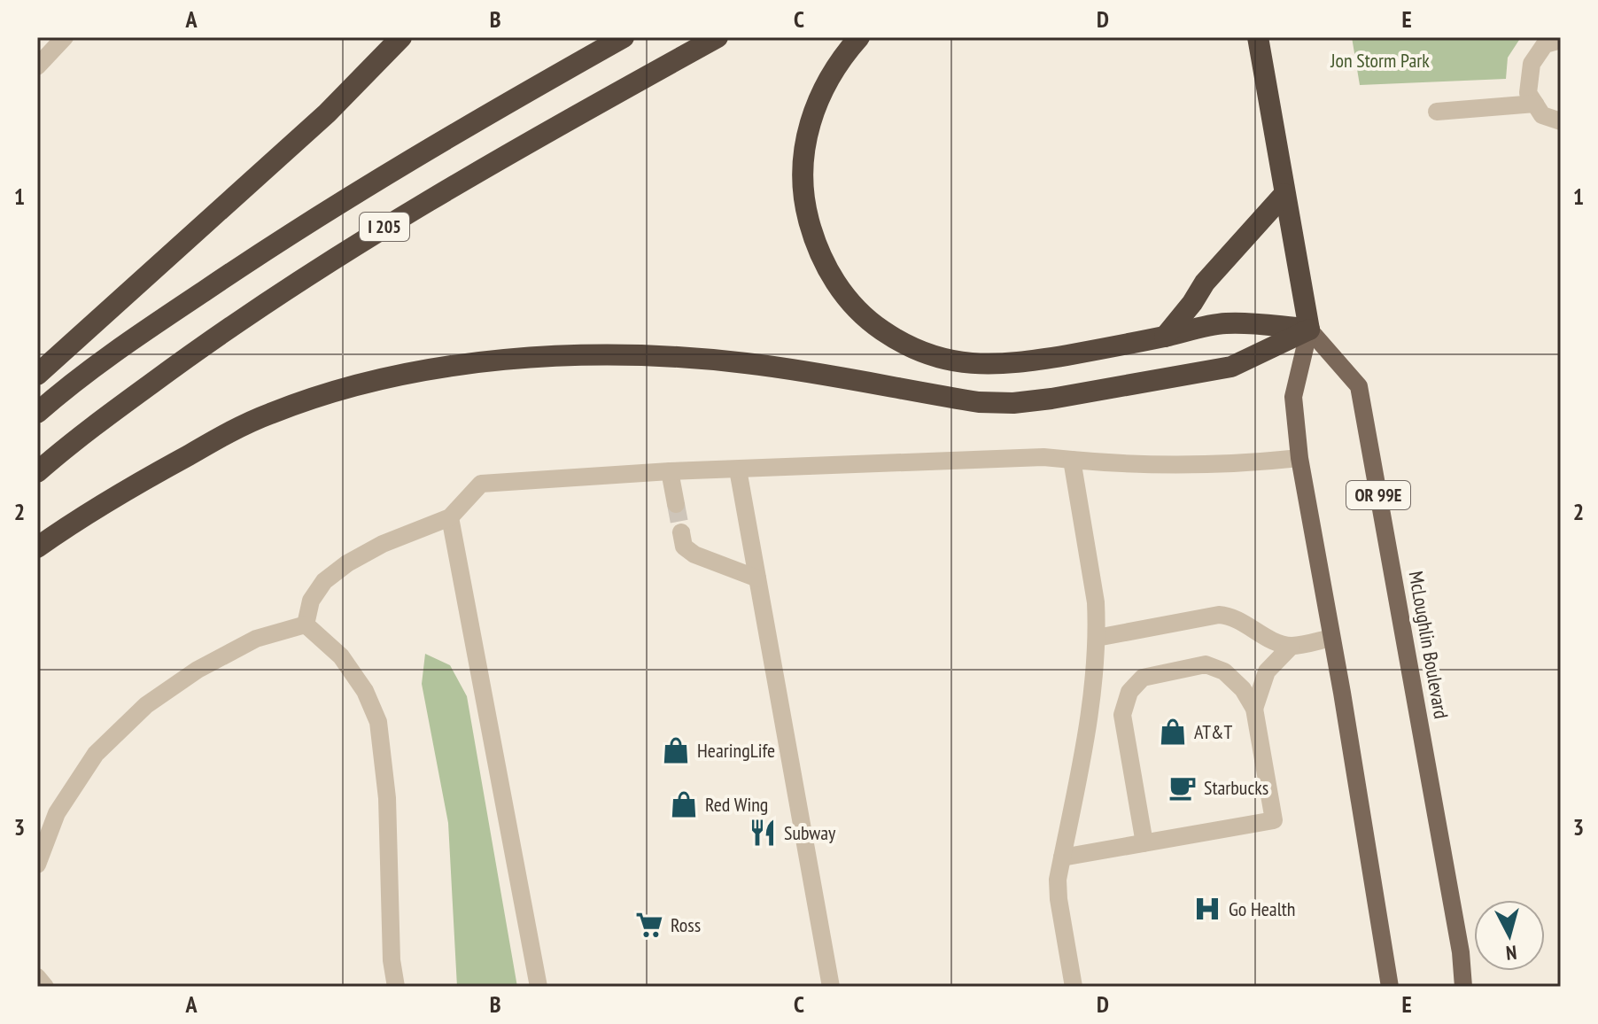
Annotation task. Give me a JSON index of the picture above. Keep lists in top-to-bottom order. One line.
{"streets":{"highway":["I 205"],"main road":["OR 99E","McLoughlin Boulevard"]},"parks":["Jon Storm Park"],"places":{"shop":["AT&T","HearingLife","Red Wing"],"cafe":["Starbucks"],"restaurant":["Subway"],"hospital":["Go Health"],"supermarket":["Ross"]},"north":"bottom","grid":{"columns":["A","B","C","D","E"],"rows":["1","2","3"]}}
